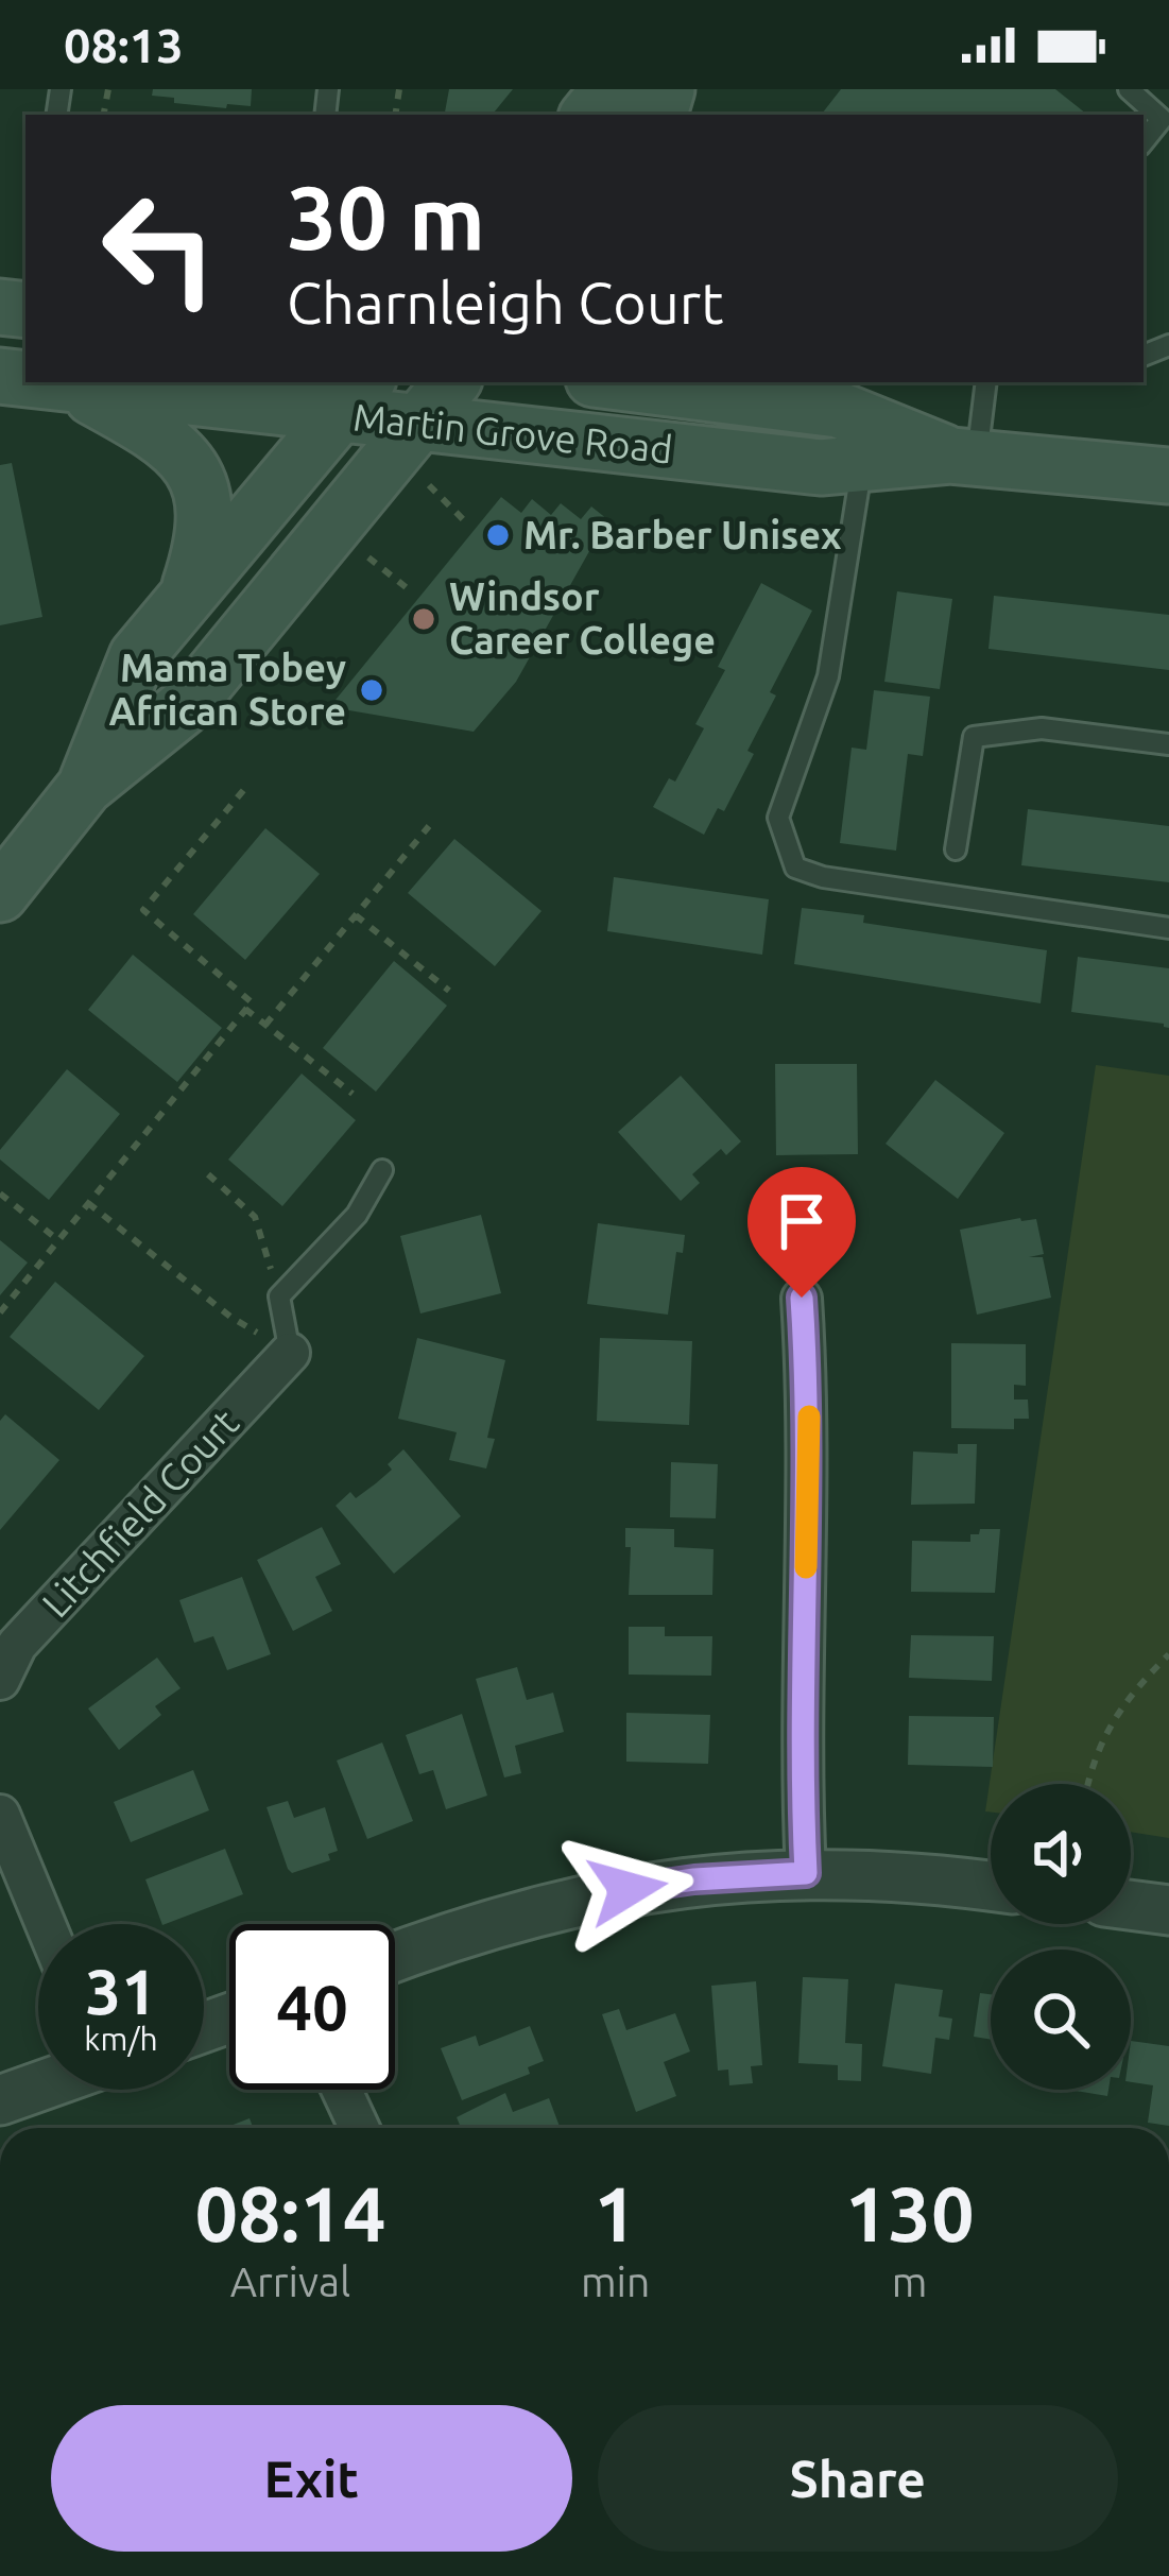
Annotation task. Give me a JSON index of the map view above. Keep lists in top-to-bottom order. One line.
{"streets":{"main road":["Martin Grove Road"],"street":["Litchfield Court"]},"places":["Mr. Barber Unisex","Windsor Career College","Mama Tobey African Store"],"page":{"status":"08:13","turn":["30 m","Charnleigh Court"],"speed":"31 km/h","limit":"40","eta":["08:14","Arrival","1","min","130","m"],"buttons":["Exit","Share"]}}
